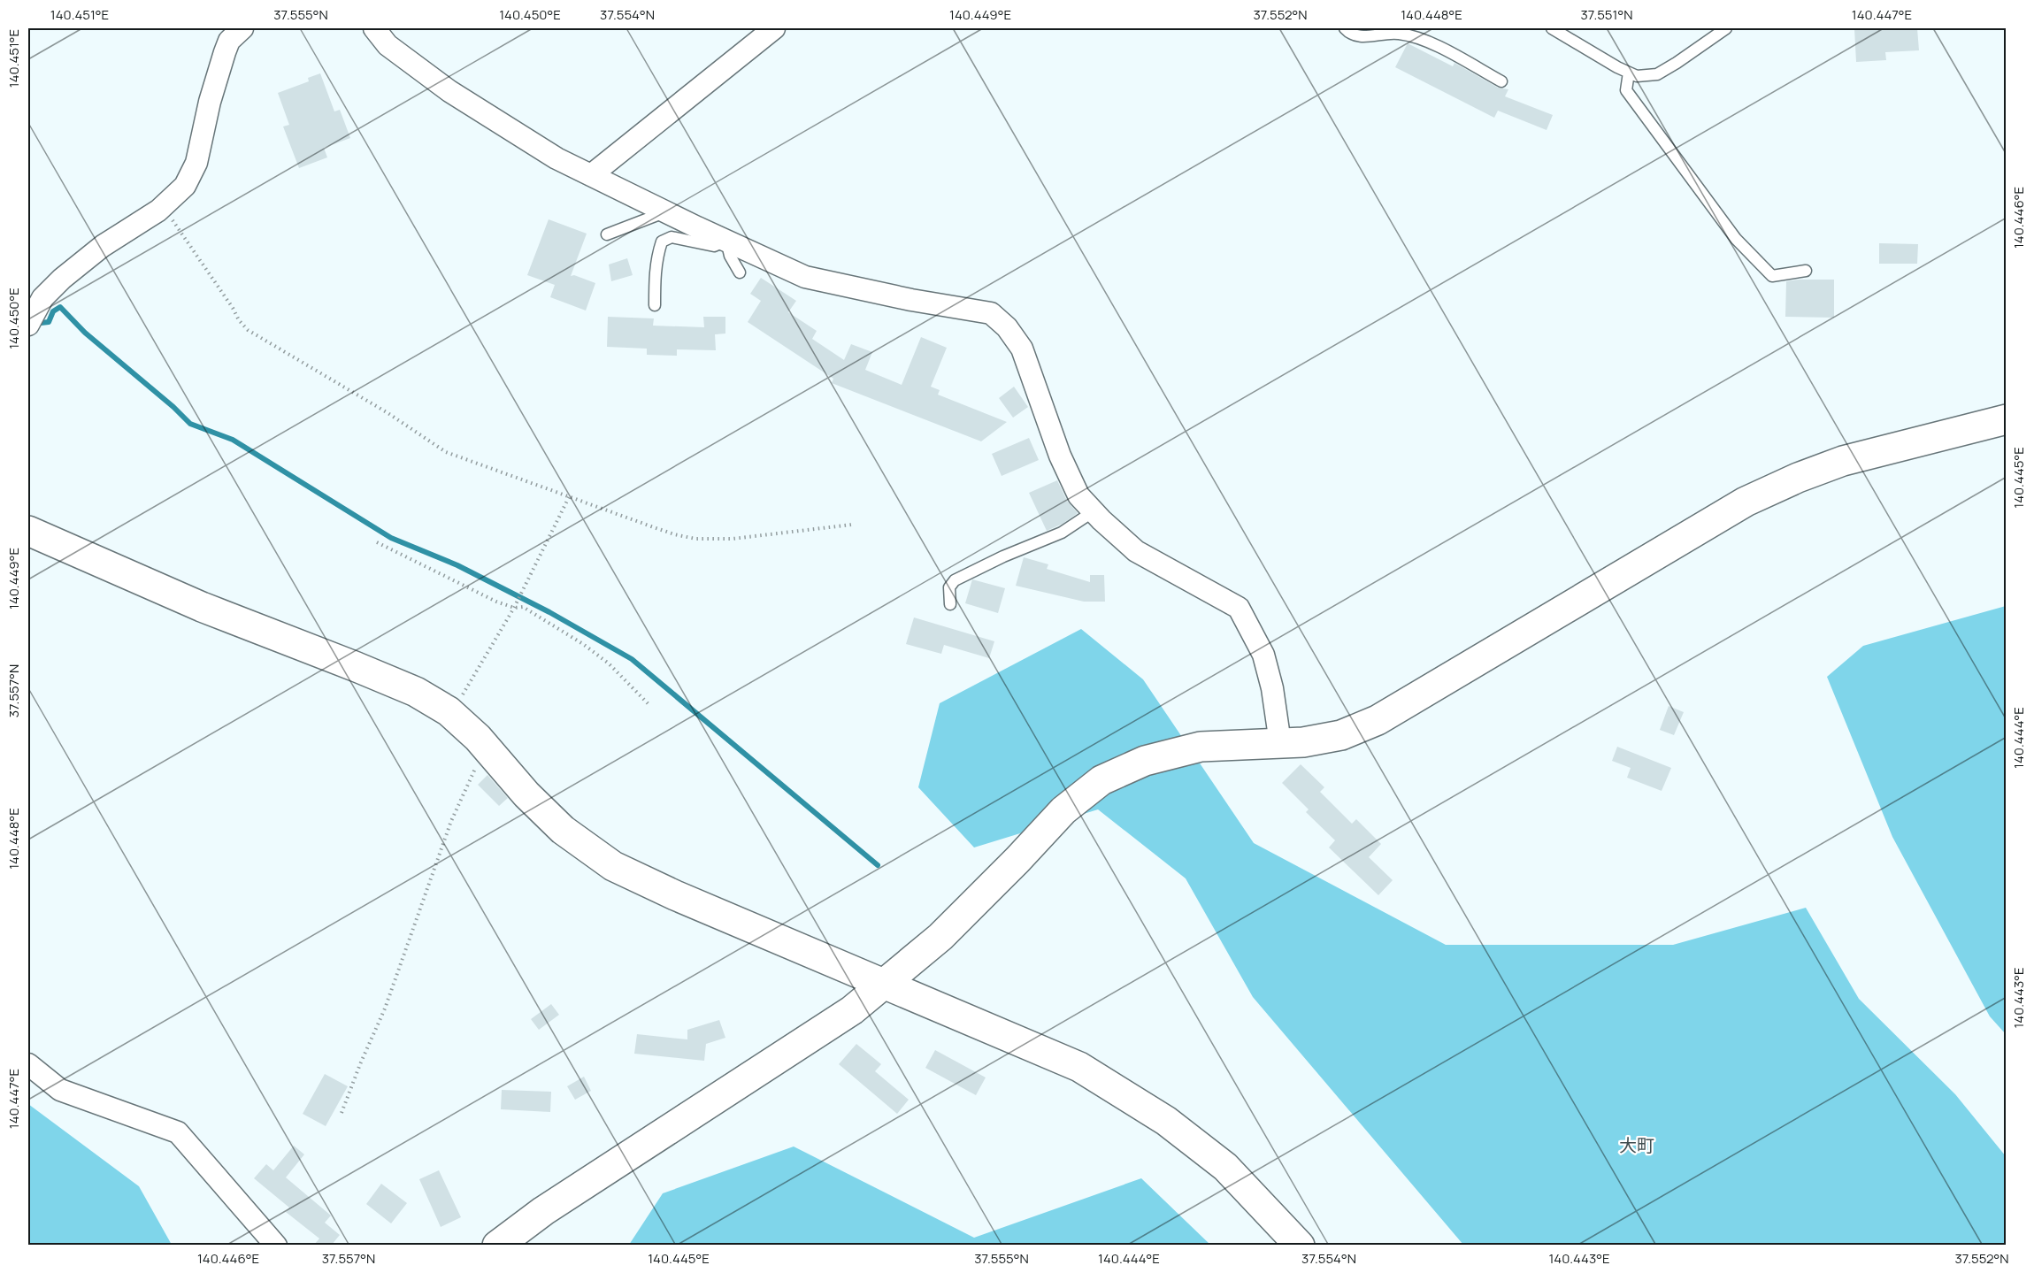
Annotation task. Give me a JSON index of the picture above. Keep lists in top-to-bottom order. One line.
{"districts":["大町"],"coordinates":["140.451°E","37.555°N","140.450°E","37.554°N","140.449°E","37.552°N","140.448°E","37.551°N","140.447°E","140.446°E","140.445°E","37.557°N","140.444°E","140.443°E"]}
